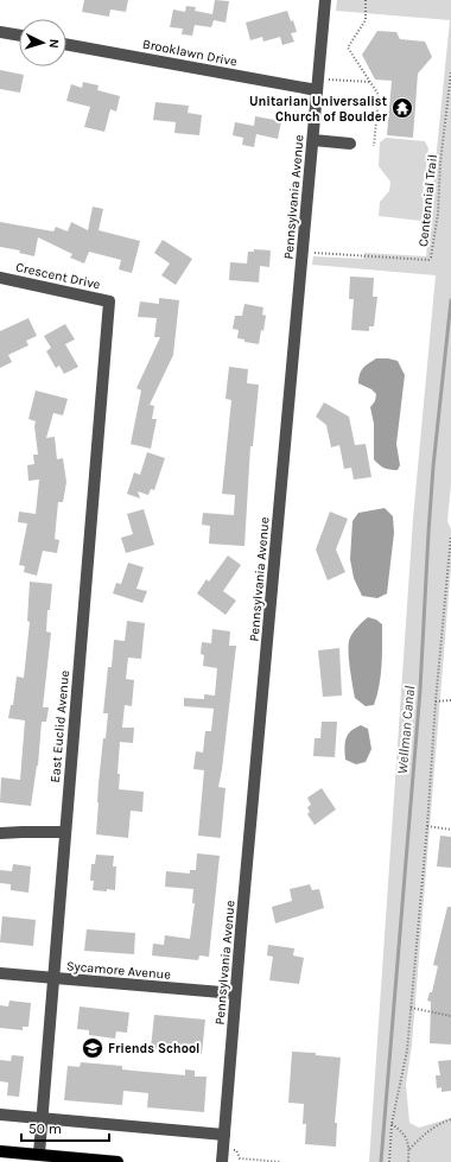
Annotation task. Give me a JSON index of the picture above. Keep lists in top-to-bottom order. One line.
{"streets":{"street":["Brooklawn Drive","Pennsylvania Avenue","Crescent Drive","East Euclid Avenue","Sycamore Avenue"],"path":["Centennial Trail"]},"crossings":[["Brooklawn Drive","Pennsylvania Avenue"],["Pennsylvania Avenue","Centennial Trail"],["Pennsylvania Avenue","Sycamore Avenue"],["Crescent Drive","East Euclid Avenue"],["East Euclid Avenue","Sycamore Avenue"]],"water":["Wellman Canal"],"places":{"temple":["Unitarian Universalist Church of Boulder"],"school or university":["Friends School"]},"scale_bar":"50 m","north":"right"}
